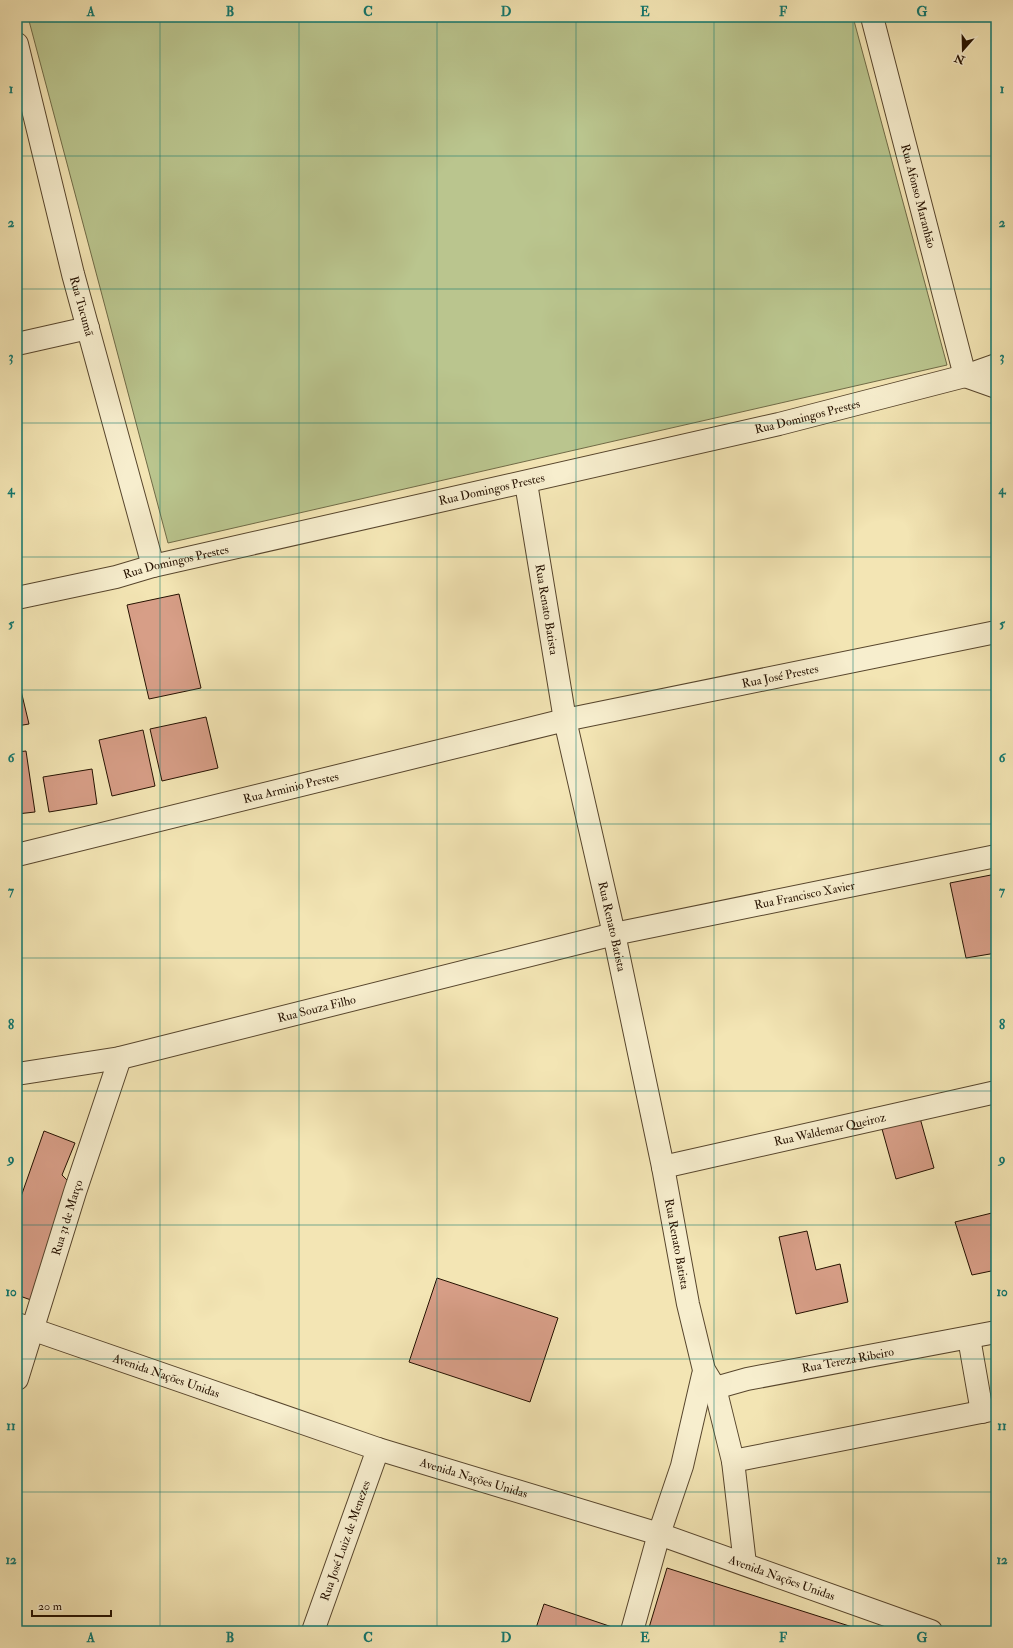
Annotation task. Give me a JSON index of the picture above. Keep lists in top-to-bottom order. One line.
{"streets":{"street":["Rua Afonso Maranhão","Rua Tucumã","Rua Domingos Prestes","Rua Renato Batista","Rua José Prestes","Rua Arminio Prestes","Rua Francisco Xavier","Rua Souza Filho","Rua Waldemar Queiroz","Rua 31 de Março","Rua Tereza Ribeiro","Avenida Nações Unidas","Rua José Luiz de Menezes"]},"crossings":[["Rua Afonso Maranhão","Rua Domingos Prestes"],["Rua Tucumã","Rua Domingos Prestes"],["Rua Domingos Prestes","Rua Renato Batista"],["Rua Renato Batista","Rua José Prestes"],["Rua Renato Batista","Rua Arminio Prestes"],["Rua Renato Batista","Rua Francisco Xavier"],["Rua Renato Batista","Rua Souza Filho"],["Rua Renato Batista","Rua Waldemar Queiroz"],["Rua Renato Batista","Rua Tereza Ribeiro"],["Rua Renato Batista","Avenida Nações Unidas"],["Rua José Prestes","Rua Arminio Prestes"],["Rua Francisco Xavier","Rua Souza Filho"],["Rua Souza Filho","Rua 31 de Março"],["Rua 31 de Março","Avenida Nações Unidas"],["Avenida Nações Unidas","Rua José Luiz de Menezes"]],"scale_bar":"20 m","north":"bottom","grid":{"columns":["A","B","C","D","E","F","G"],"rows":["1","2","3","4","5","6","7","8","9","10","11","12"]}}
